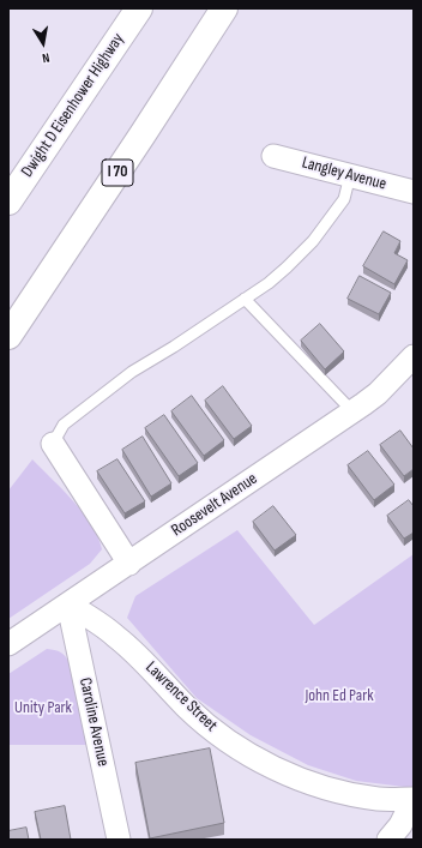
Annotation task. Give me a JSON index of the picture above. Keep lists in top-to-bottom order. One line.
{"streets":{"highway":["Dwight D Eisenhower Highway","I 70"],"street":["Langley Avenue","Roosevelt Avenue","Lawrence Street","Caroline Avenue"]},"crossings":[["Roosevelt Avenue","Lawrence Street"],["Roosevelt Avenue","Caroline Avenue"],["Lawrence Street","Caroline Avenue"]],"parks":["John Ed Park","Unity Park"],"north":"bottom"}
